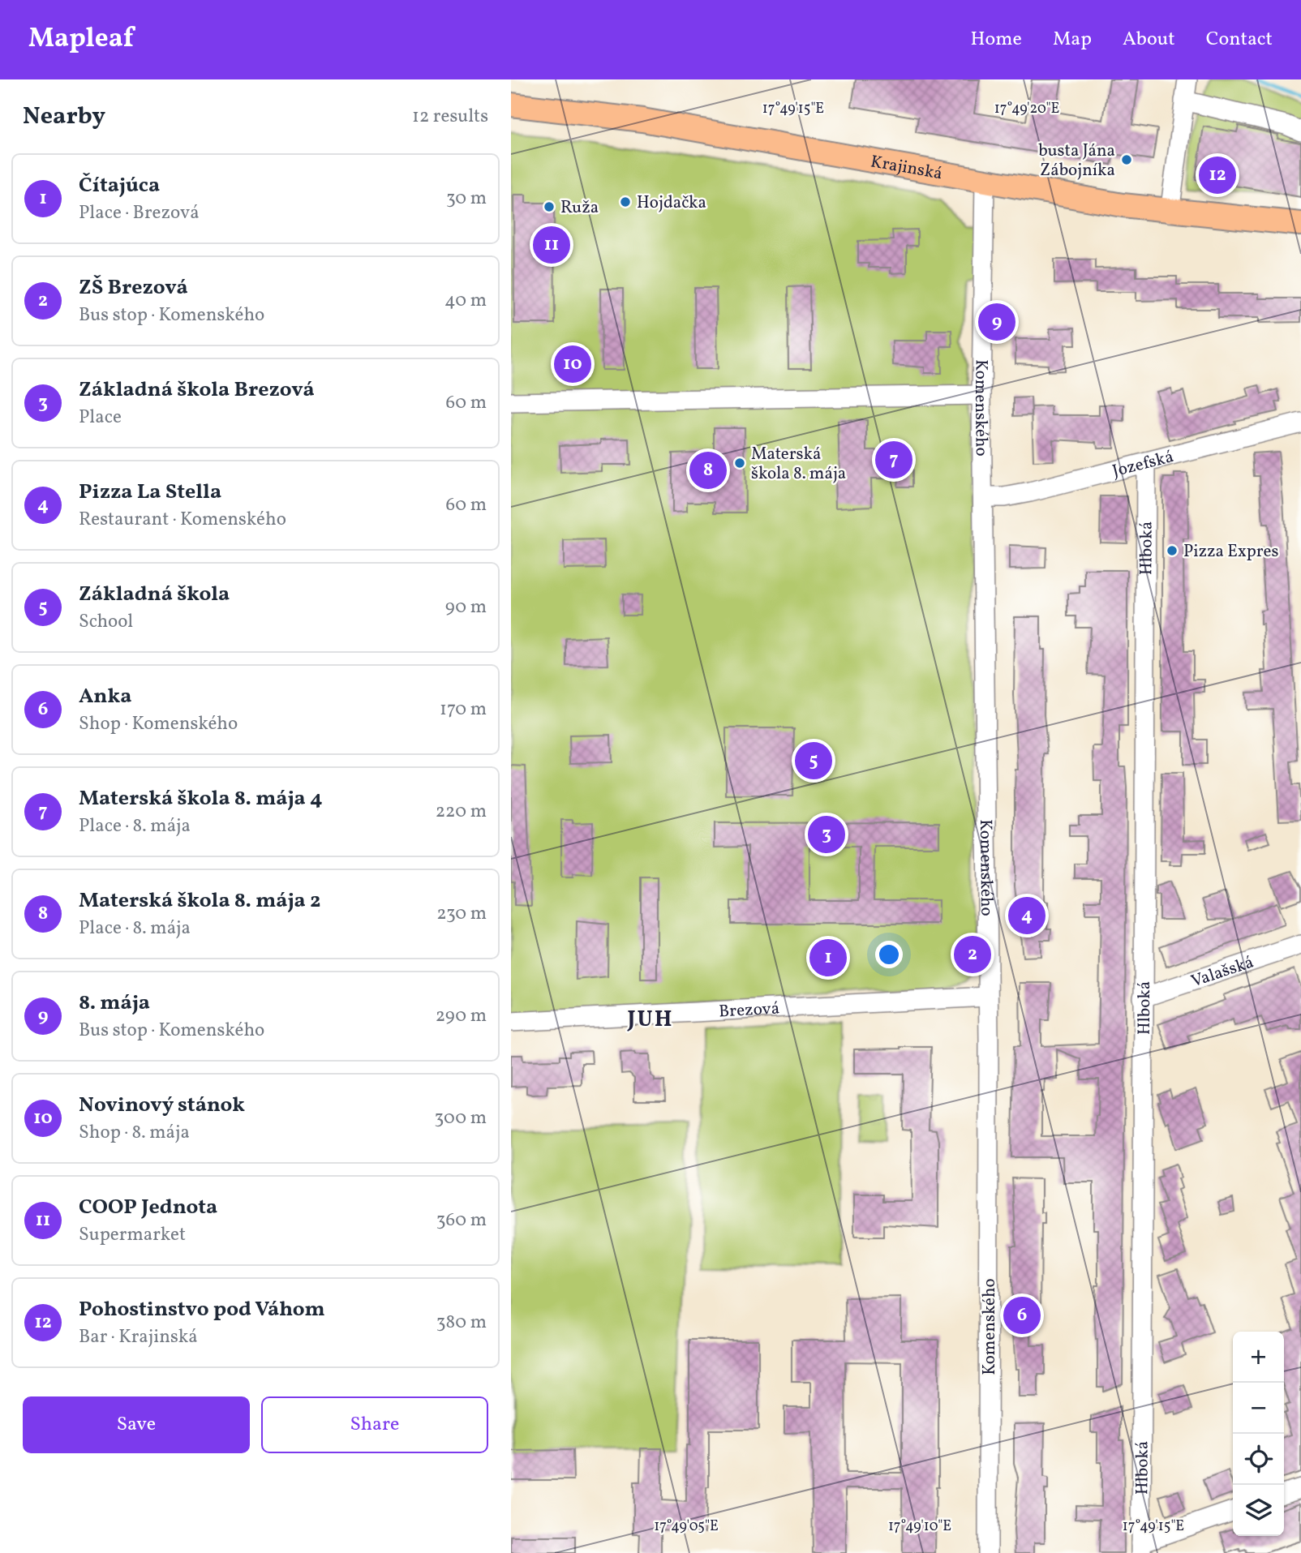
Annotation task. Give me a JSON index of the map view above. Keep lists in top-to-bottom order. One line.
{"streets":{"main road":["Krajinská"],"street":["Komenského","Jozefská","Hlboká","Valašská","Brezová"]},"crossings":[["Krajinská","Komenského"],["Komenského","Jozefská"],["Komenského","Brezová"],["Jozefská","Hlboká"],["Hlboká","Valašská"]],"districts":["JUH"],"places":["busta Jána Zábojníka","Hojdačka","Ruža","Materská škola 8. mája","Pizza Expres"],"page":{"header":"Mapleaf","nav":["Home","Map","About","Contact"],"heading":["Nearby","12 results"],"list":[{"mark":"1","name":"Čítajúca","note":"Place · Brezová","value":"30 m"},{"mark":"2","name":"ZŠ Brezová","note":"Bus stop · Komenského","value":"40 m"},{"mark":"3","name":"Základná škola Brezová","note":"Place","value":"60 m"},{"mark":"4","name":"Pizza La Stella","note":"Restaurant · Komenského","value":"60 m"},{"mark":"5","name":"Základná škola","note":"School","value":"90 m"},{"mark":"6","name":"Anka","note":"Shop · Komenského","value":"170 m"},{"mark":"7","name":"Materská škola 8. mája 4","note":"Place · 8. mája","value":"220 m"},{"mark":"8","name":"Materská škola 8. mája 2","note":"Place · 8. mája","value":"230 m"},{"mark":"9","name":"8. mája","note":"Bus stop · Komenského","value":"290 m"},{"mark":"10","name":"Novinový stánok","note":"Shop · 8. mája","value":"300 m"},{"mark":"11","name":"COOP Jednota","note":"Supermarket","value":"360 m"},{"mark":"12","name":"Pohostinstvo pod Váhom","note":"Bar · Krajinská","value":"380 m"}],"pins":["12","11","9","10","7","8","5","3","4","2","1","6"],"map_buttons":["+","−"],"buttons":["Save","Share"]},"coordinates":["17°49'15\"E","17°49'20\"E","17°49'05\"E","17°49'10\"E"]}
